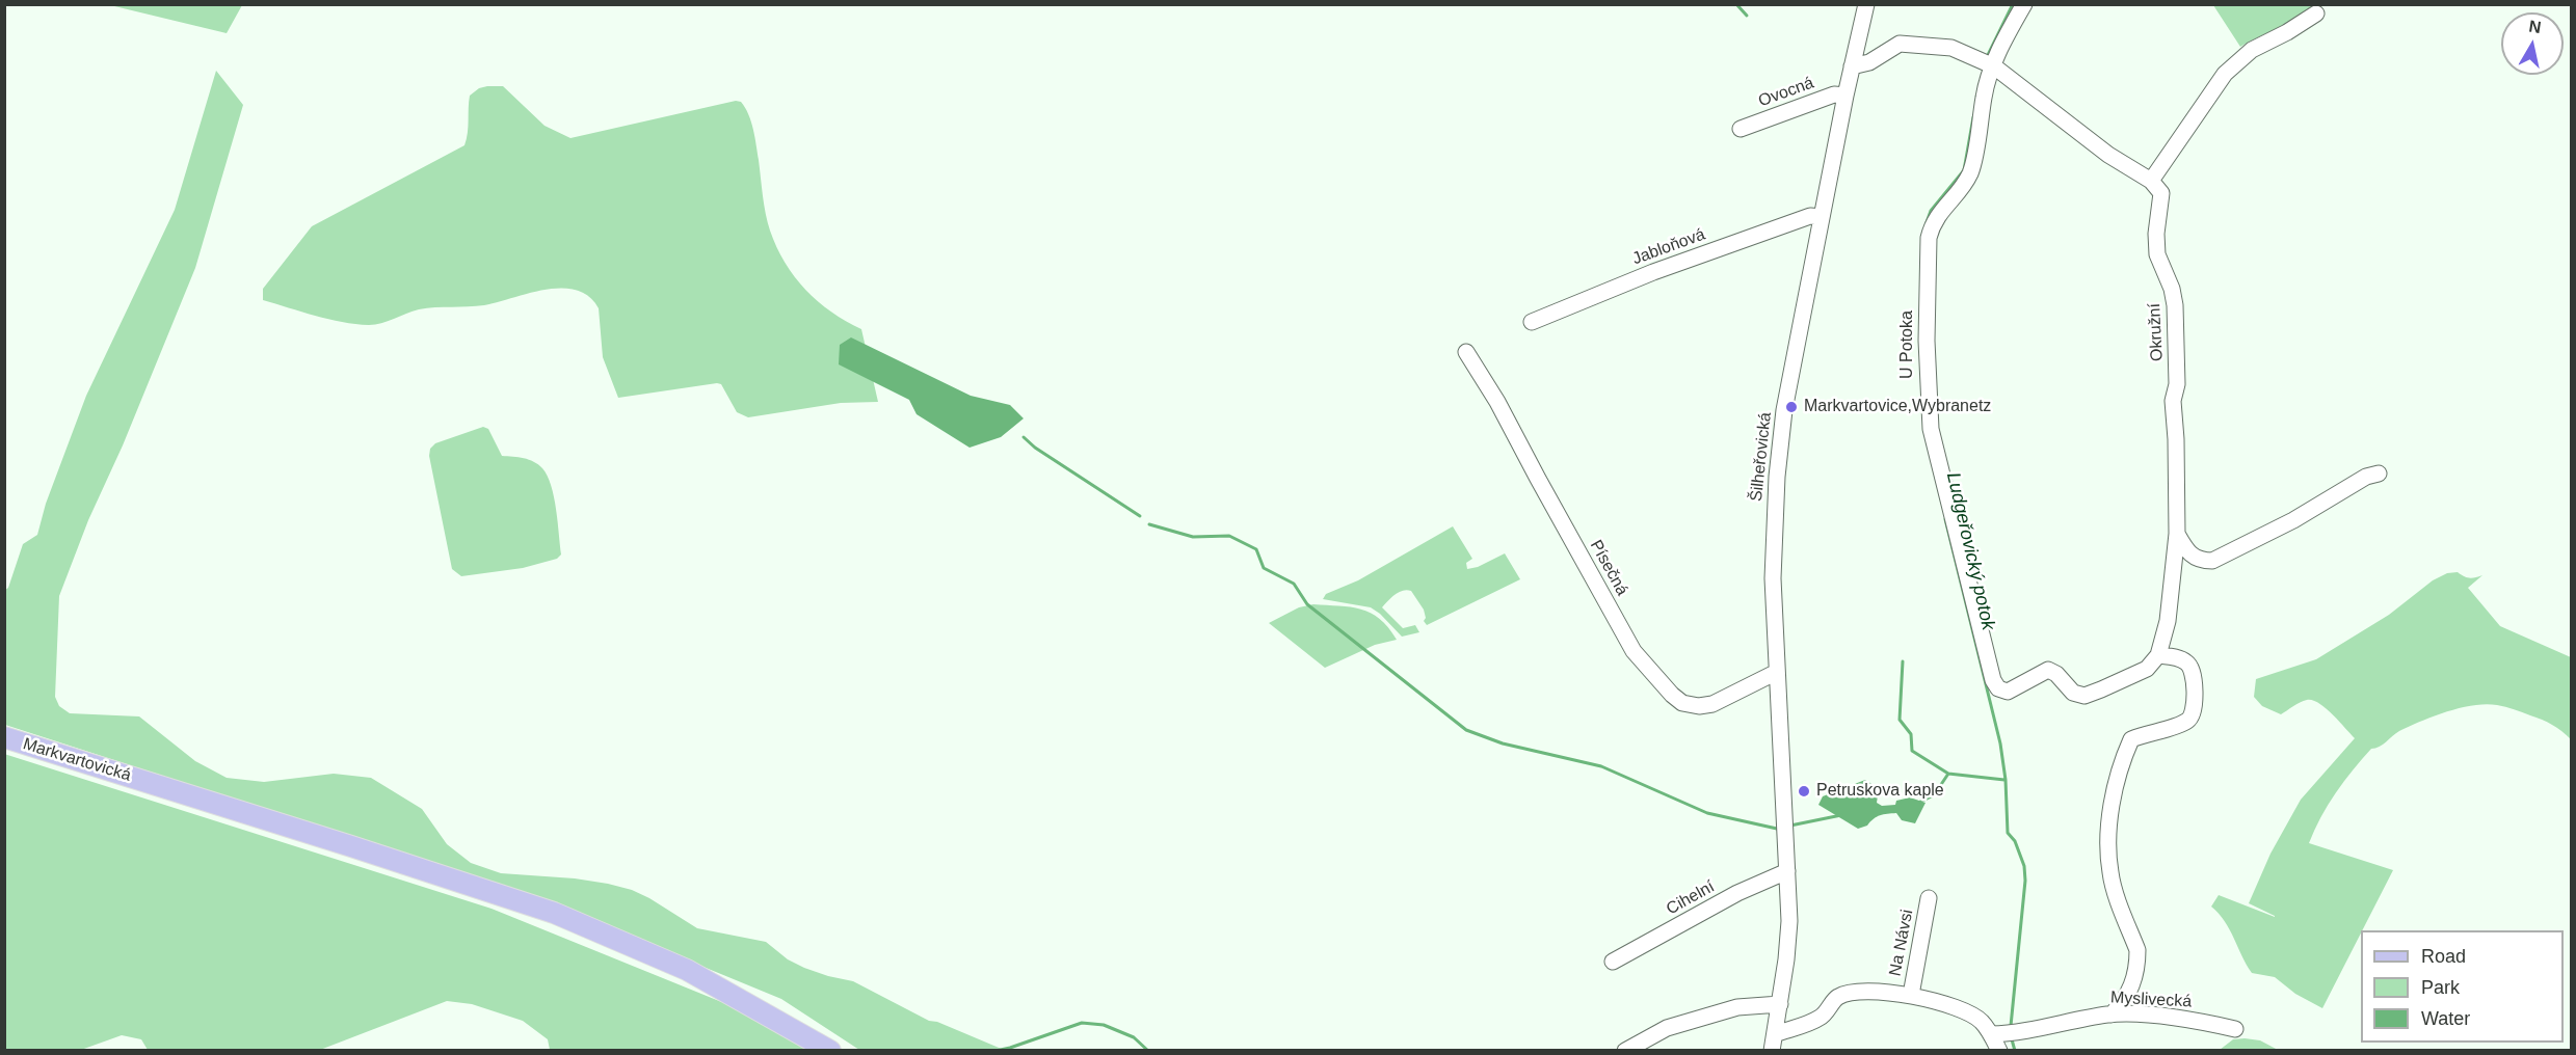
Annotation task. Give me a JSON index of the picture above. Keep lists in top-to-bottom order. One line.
{"streets":{"main road":["Markvartovická"],"street":["Ovocná","Jabloňová","Okružní","U Potoka","Šilheřovická","Písečná","Cihelní","Na Návsi","Myslivecká"]},"crossings":[["Ovocná","Šilheřovická"],["Jabloňová","Šilheřovická"],["Okružní","U Potoka"],["Šilheřovická","Písečná"],["Šilheřovická","Cihelní"],["Na Návsi","Myslivecká"]],"water":["Ludgeřovický potok"],"places":["Markvartovice,Wybranetz","Petruskova kaple"],"legend":["Road","Park","Water"],"north":"top"}
